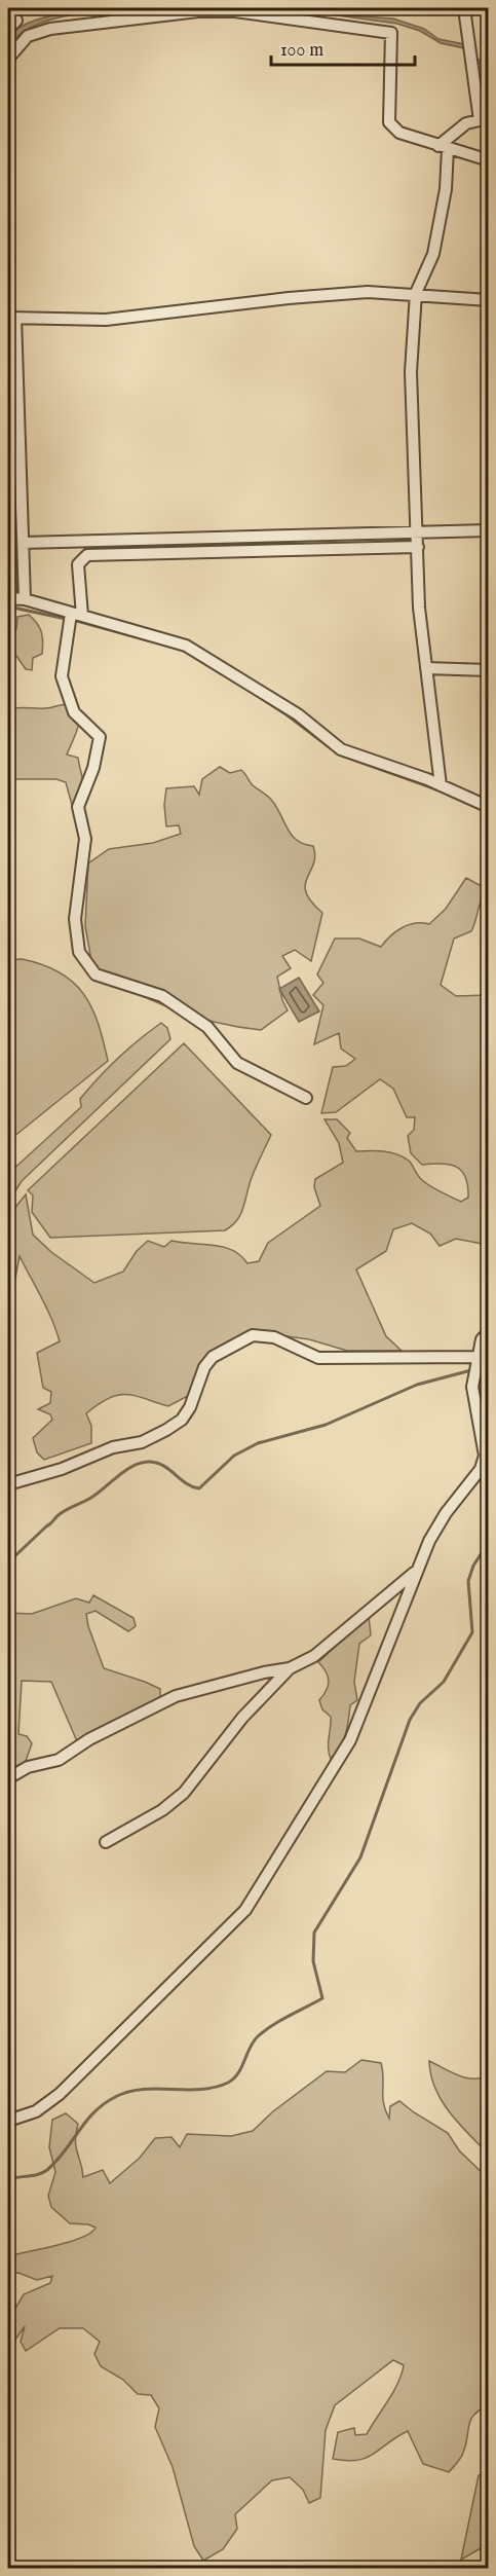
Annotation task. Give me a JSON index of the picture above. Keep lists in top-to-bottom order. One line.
{"scale_bar":"100 m"}
